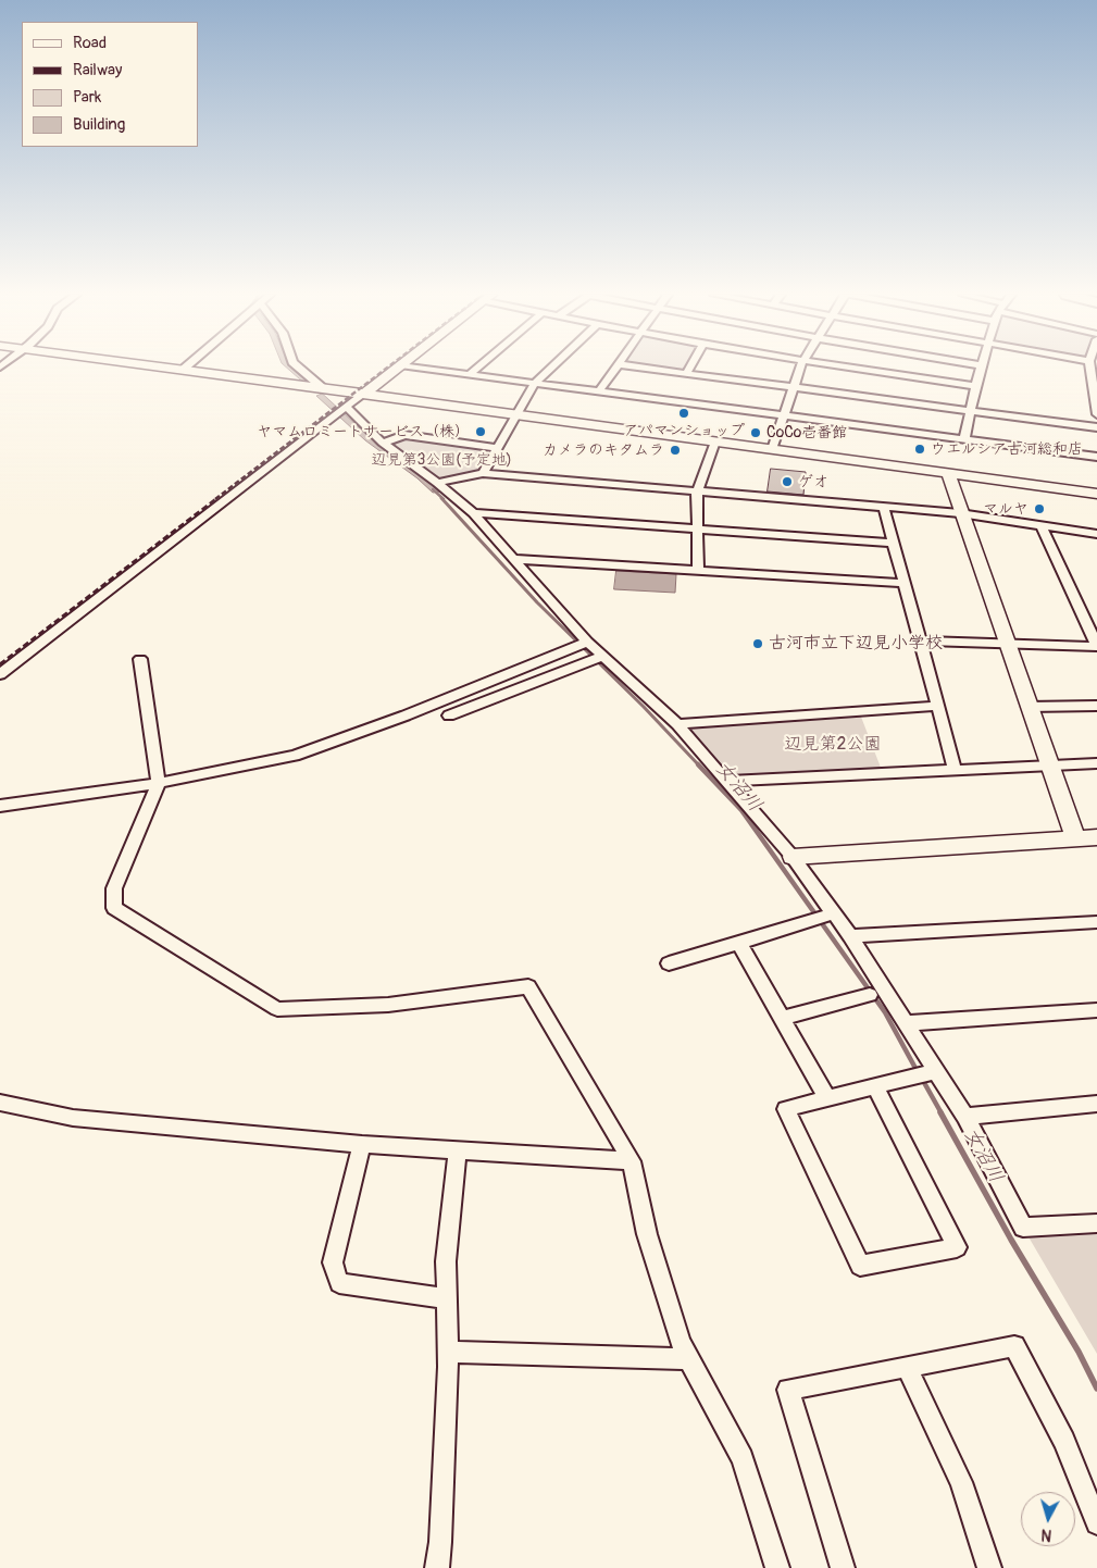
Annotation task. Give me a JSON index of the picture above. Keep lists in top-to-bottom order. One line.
{"water":["女沼川"],"parks":["辺見第3公園(予定地)","辺見第2公園"],"places":["アパマンショップ","ヤマムロミートサービス（株）","CoCo壱番館","ウエルシア古河総和店","カメラのキタムラ","ゲオ","マルヤ","古河市立下辺見小学校"],"legend":["Road","Railway","Park","Building"],"north":"bottom"}
